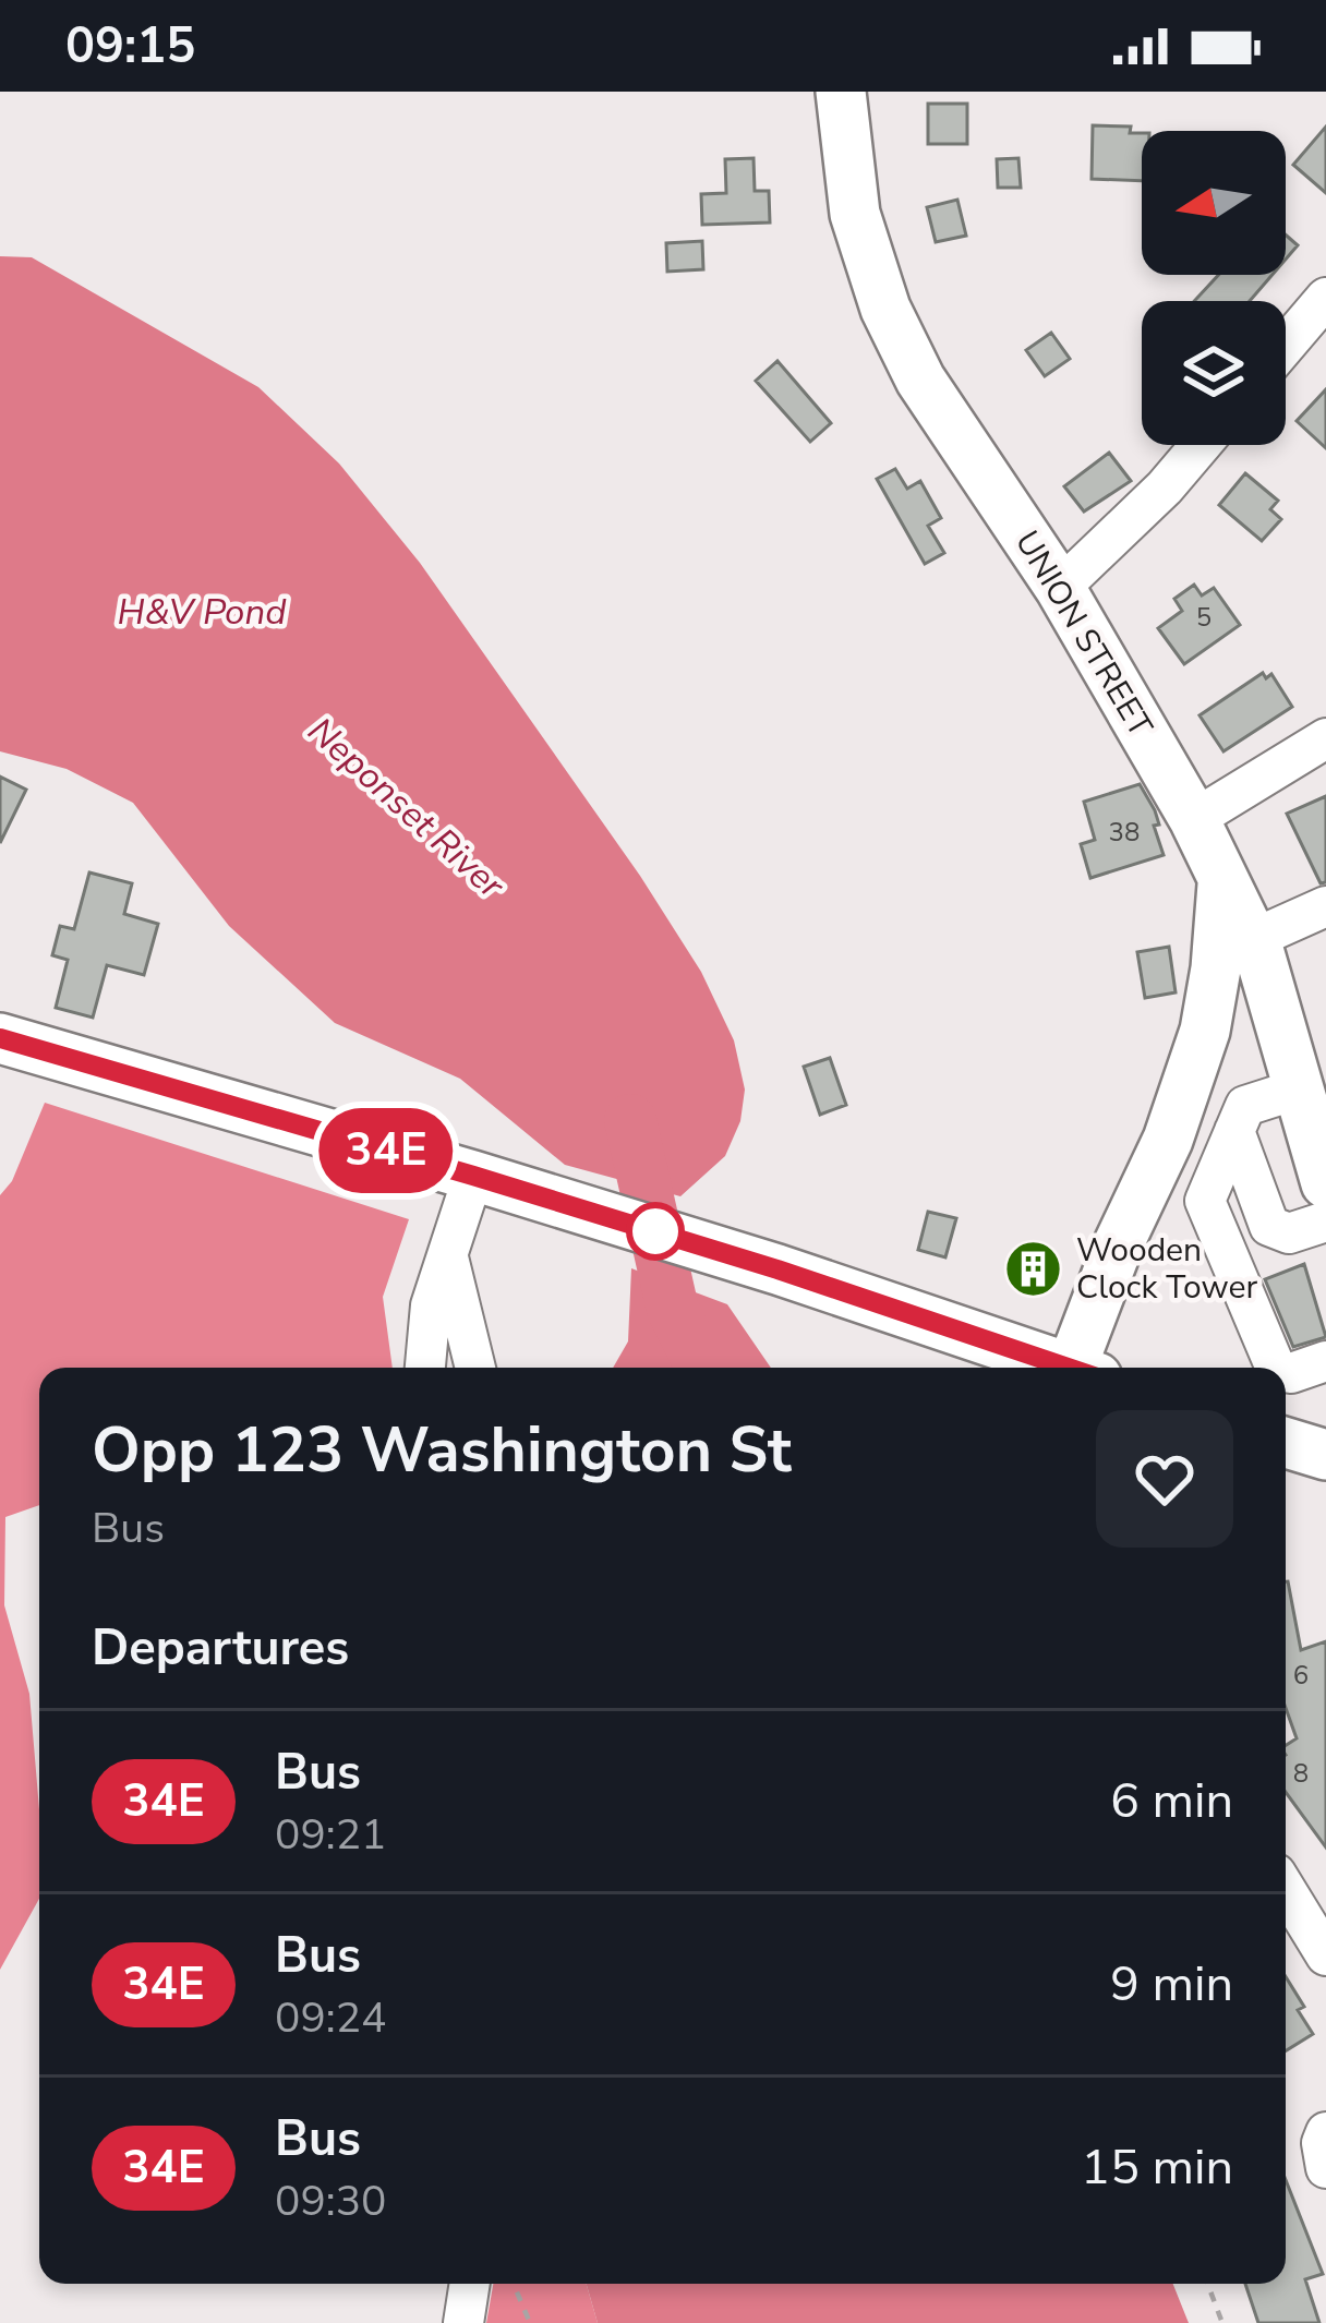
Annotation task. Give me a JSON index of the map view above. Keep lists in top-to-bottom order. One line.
{"streets":{"main road":["UNION STREET"]},"water":["H&V Pond","Neponset River"],"places":{"building":["Wooden Clock Tower"]},"lines":["bus line 34E"],"house_numbers":["5","38","6","8"],"north":"left","page":{"status":"09:15","on_map":"34E","heading":[["Opp 123 Washington St","Bus"],"Departures"],"list":[{"mark":"34E","name":"Bus","note":"09:21","value":"6 min"},{"mark":"34E","name":"Bus","note":"09:24","value":"9 min"},{"mark":"34E","name":"Bus","note":"09:30","value":"15 min"}]}}
